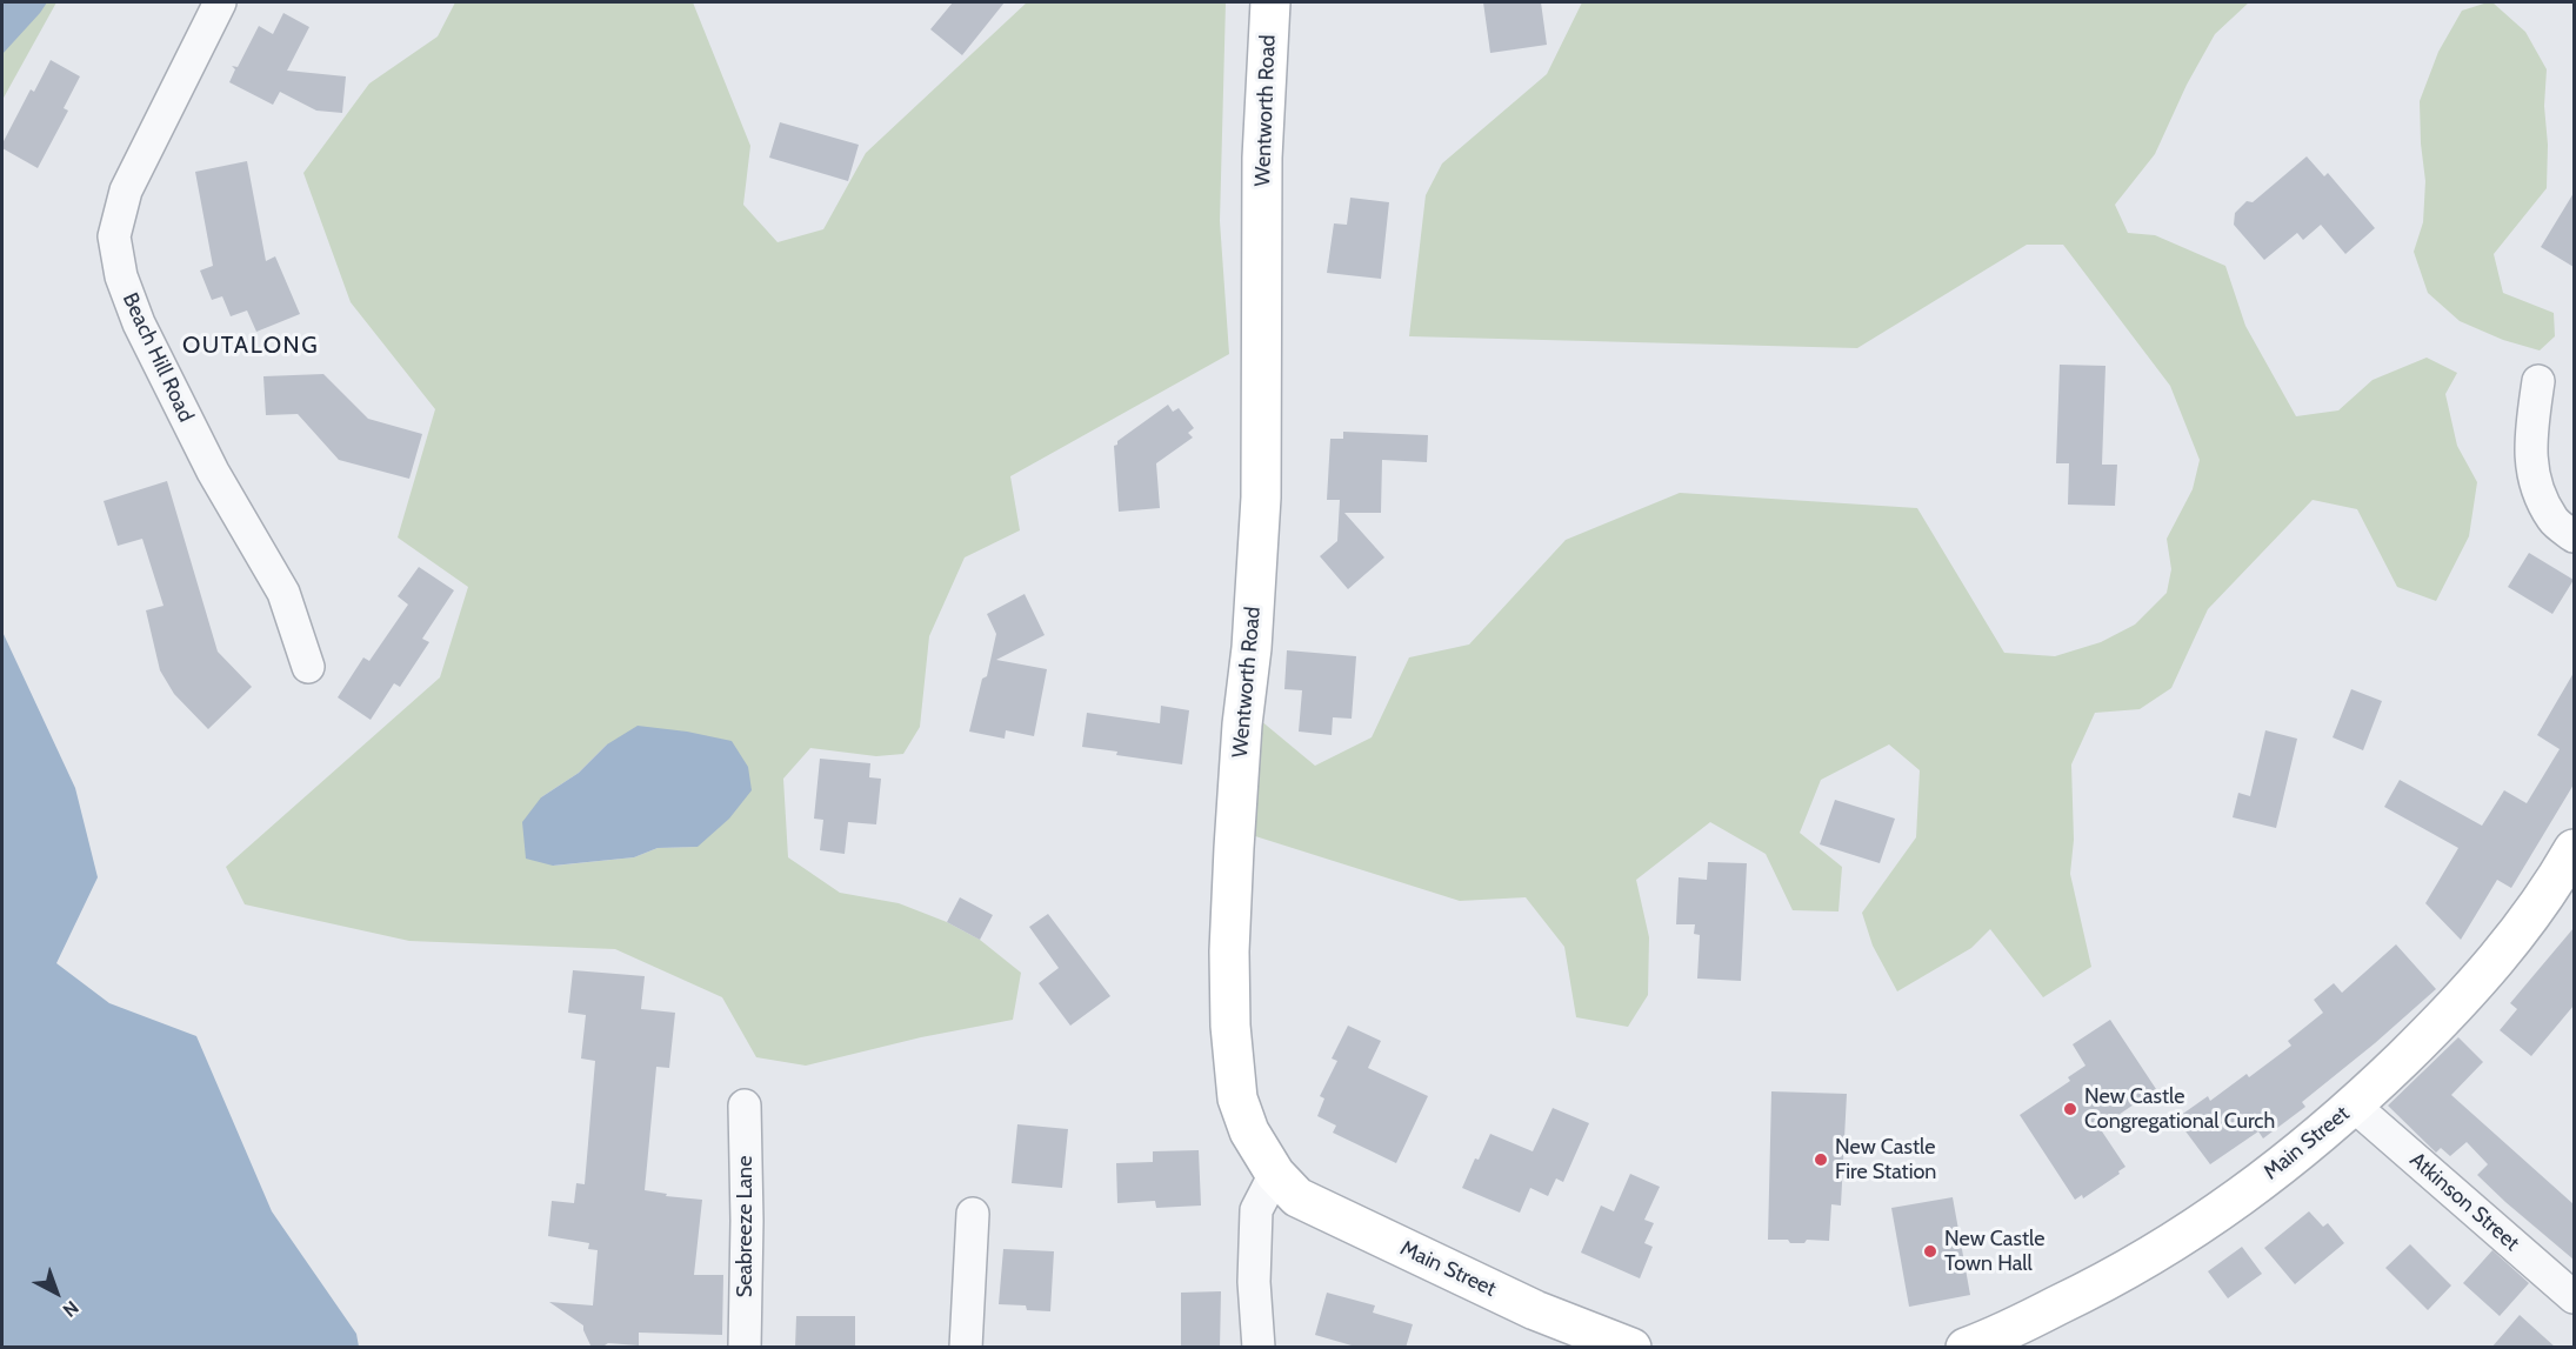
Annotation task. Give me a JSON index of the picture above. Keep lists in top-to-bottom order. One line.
{"streets":{"main road":["Wentworth Road","Main Street"],"street":["Beach Hill Road","Atkinson Street","Seabreeze Lane"]},"crossings":[["Wentworth Road","Main Street"],["Main Street","Atkinson Street"]],"districts":["OUTALONG"],"places":["New Castle Congregational Curch","New Castle Fire Station","New Castle Town Hall"],"north":"bottom right"}
